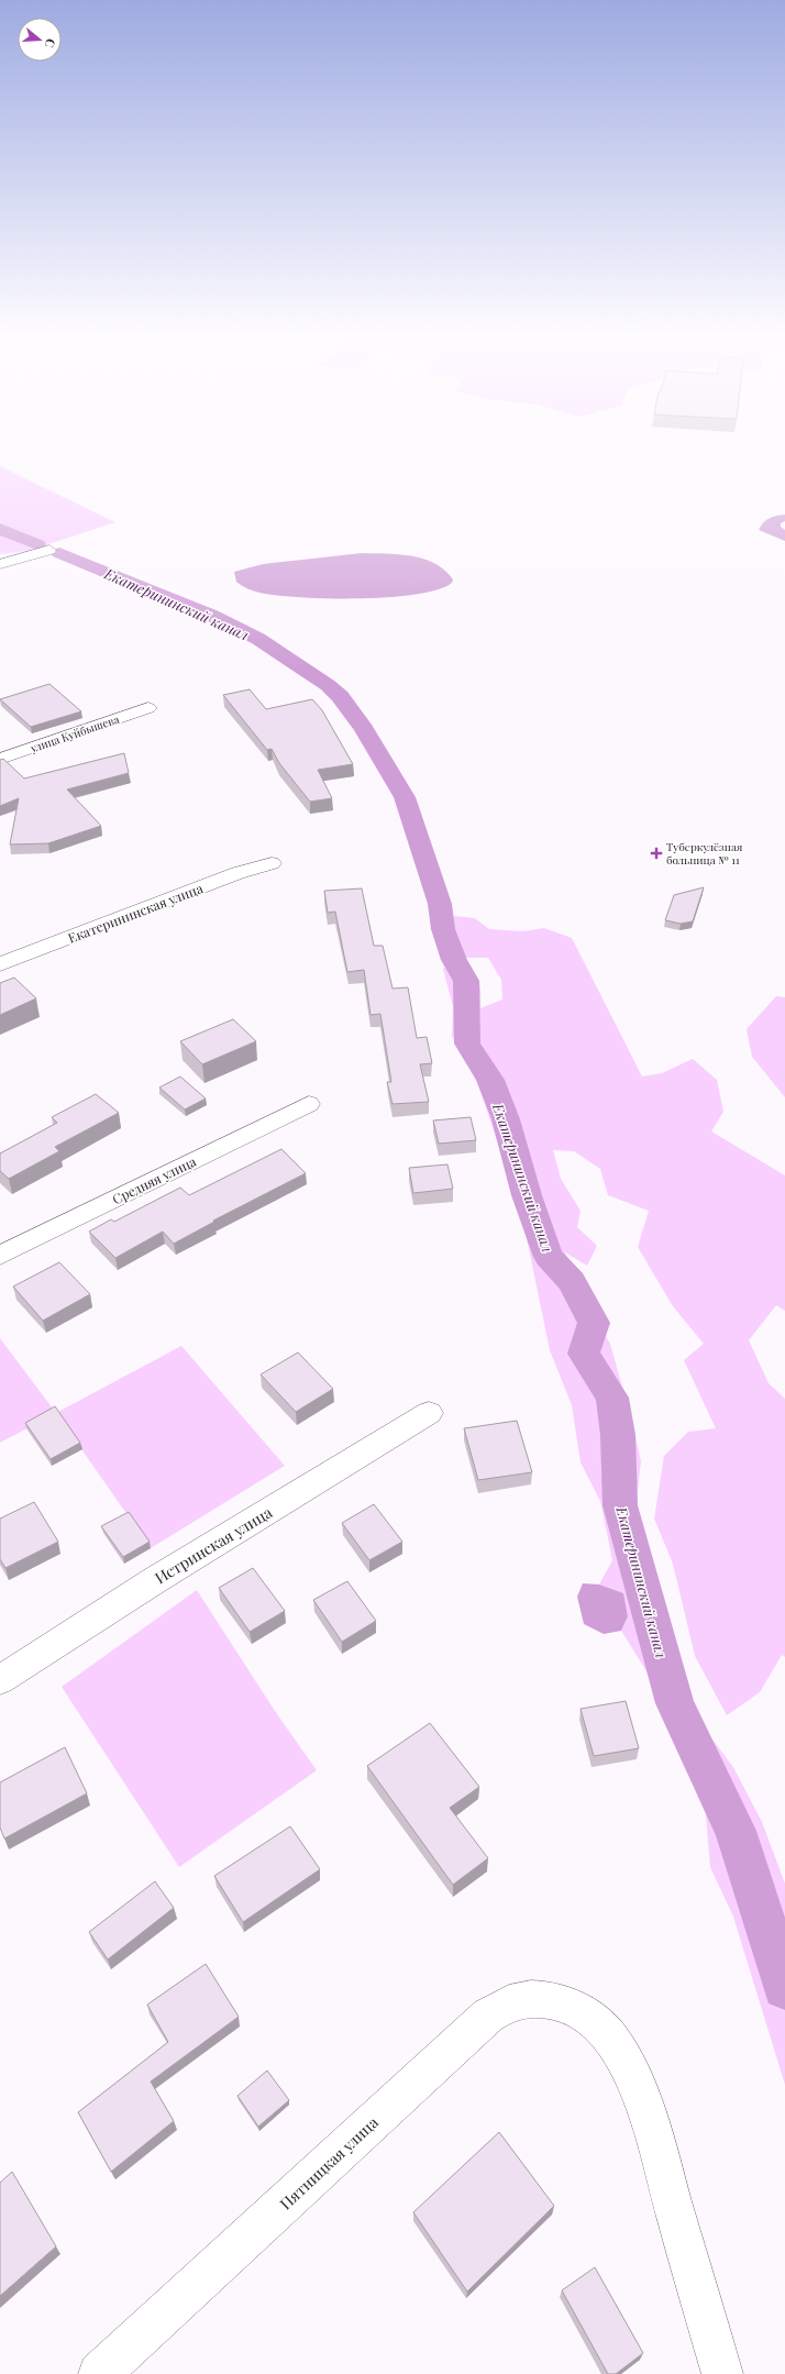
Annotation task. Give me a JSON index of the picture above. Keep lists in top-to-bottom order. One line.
{"streets":{"street":["улица Куйбышева","Екатерининская улица","Средняя улица","Истринская улица","Пятницкая улица"]},"water":["Екатерининский канал"],"places":{"health":["Туберкулёзная больница № 11"]},"north":"right"}
